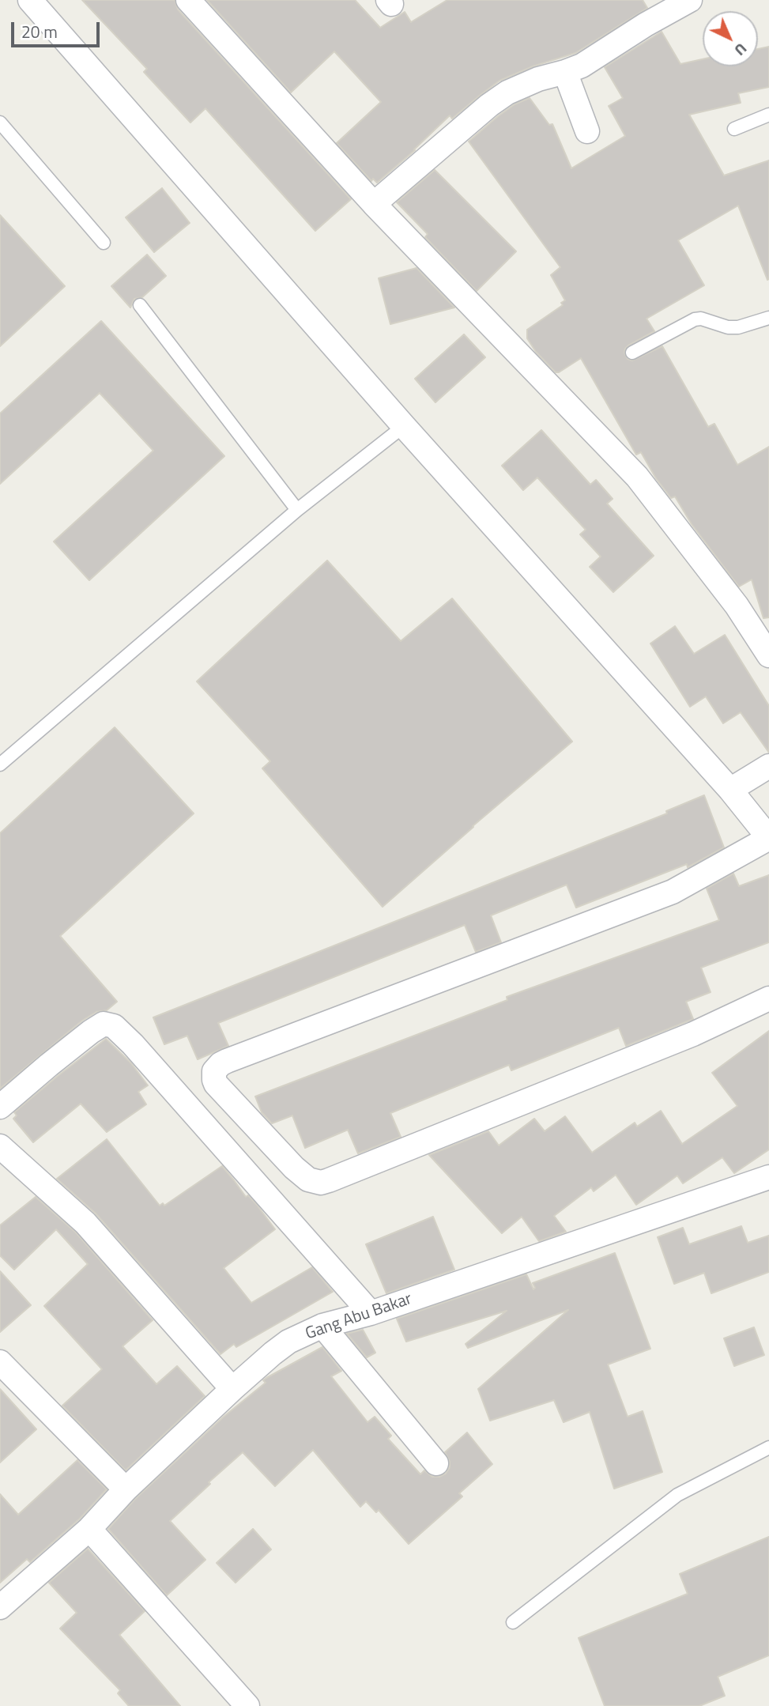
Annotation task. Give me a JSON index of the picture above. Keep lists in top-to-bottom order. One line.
{"streets":{"street":["Gang Abu Bakar"]},"scale_bar":"20 m","north":"bottom right"}
